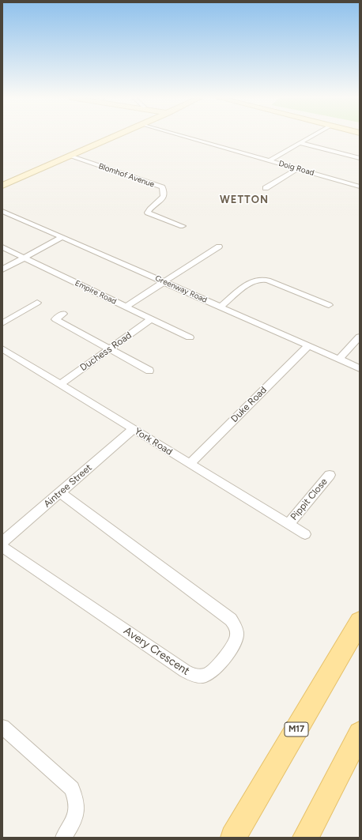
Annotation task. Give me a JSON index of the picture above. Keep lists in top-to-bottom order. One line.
{"streets":{"main road":["M17"],"street":["Doig Road","Blomhof Avenue","Greenway Road","Empire Road","Duchess Road","Duke Road","York Road","Aintree Street","Pippit Close","Avery Crescent"]},"crossings":[["Greenway Road","Duke Road"],["Empire Road","Duchess Road"],["Duchess Road","York Road"],["Duke Road","York Road"],["York Road","Aintree Street"],["York Road","Pippit Close"],["Aintree Street","Avery Crescent"]],"districts":["WETTON"]}
